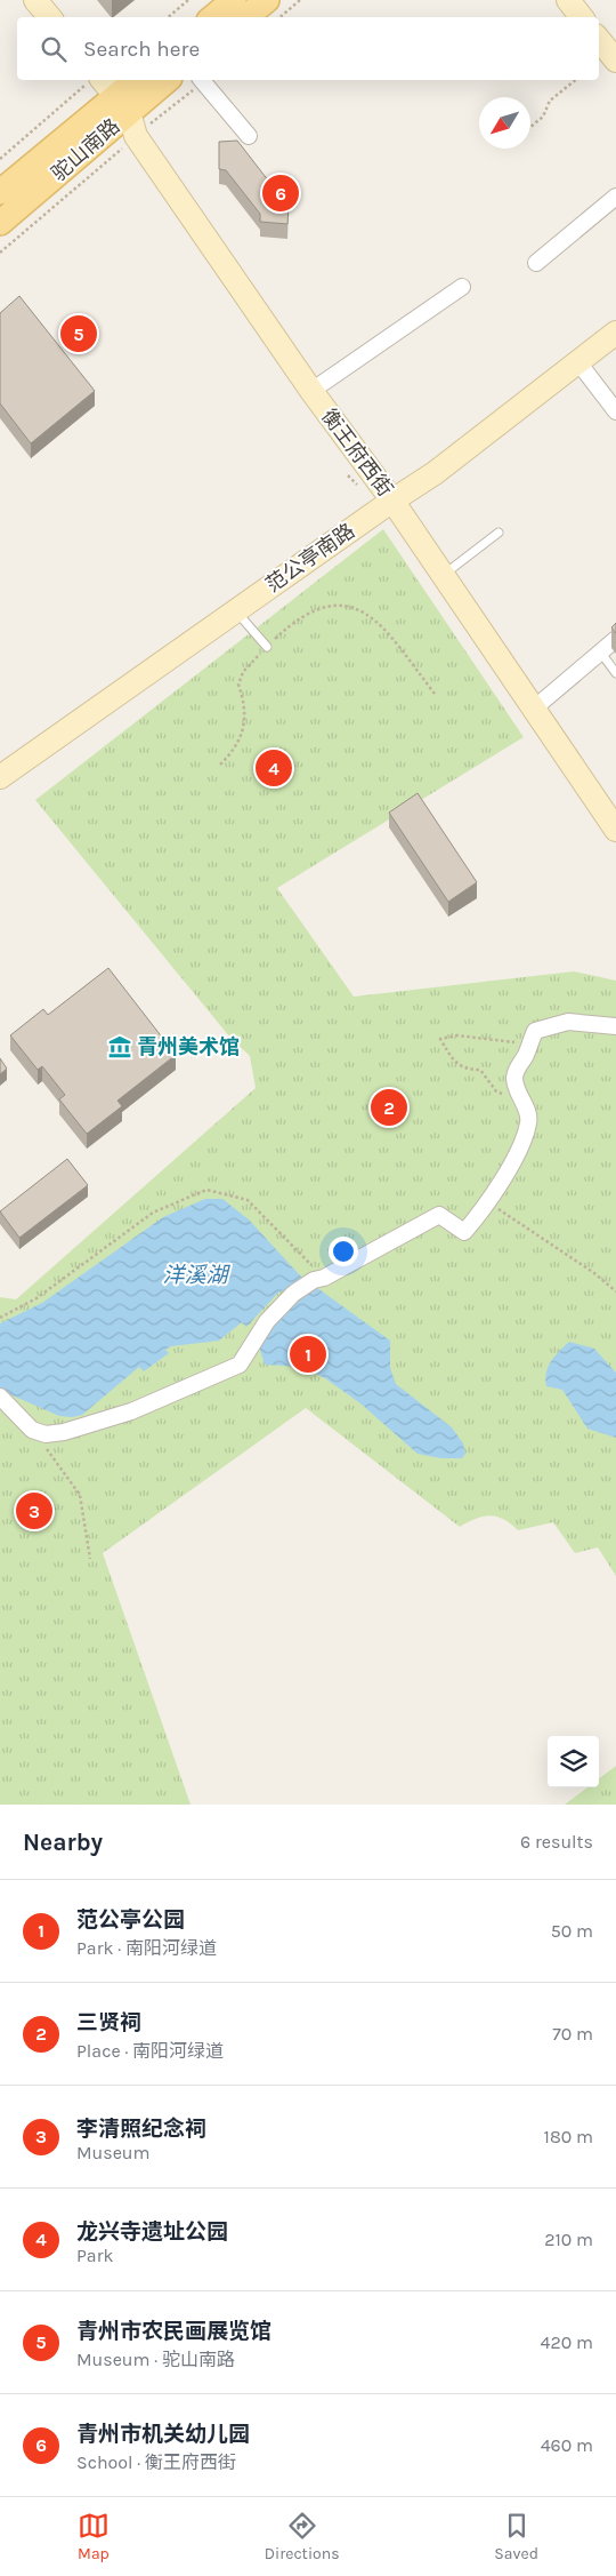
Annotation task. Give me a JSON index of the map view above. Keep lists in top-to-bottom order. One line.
{"streets":{"main road":["驼山南路"],"street":["衡王府西街","范公亭南路"]},"crossings":[["驼山南路","衡王府西街"],["衡王府西街","范公亭南路"]],"water":["洋溪湖"],"places":{"museum":["青州美术馆"]},"north":"bottom left","page":{"search":"Search here","pins":["6","5","4","2","1","3"],"heading":["Nearby","6 results"],"list":[{"mark":"1","name":"范公亭公园","note":"Park · 南阳河绿道","value":"50 m"},{"mark":"2","name":"三贤祠","note":"Place · 南阳河绿道","value":"70 m"},{"mark":"3","name":"李清照纪念祠","note":"Museum","value":"180 m"},{"mark":"4","name":"龙兴寺遗址公园","note":"Park","value":"210 m"},{"mark":"5","name":"青州市农民画展览馆","note":"Museum · 驼山南路","value":"420 m"},{"mark":"6","name":"青州市机关幼儿园","note":"School · 衡王府西街","value":"460 m"}],"nav":["Map","Directions","Saved"]}}
